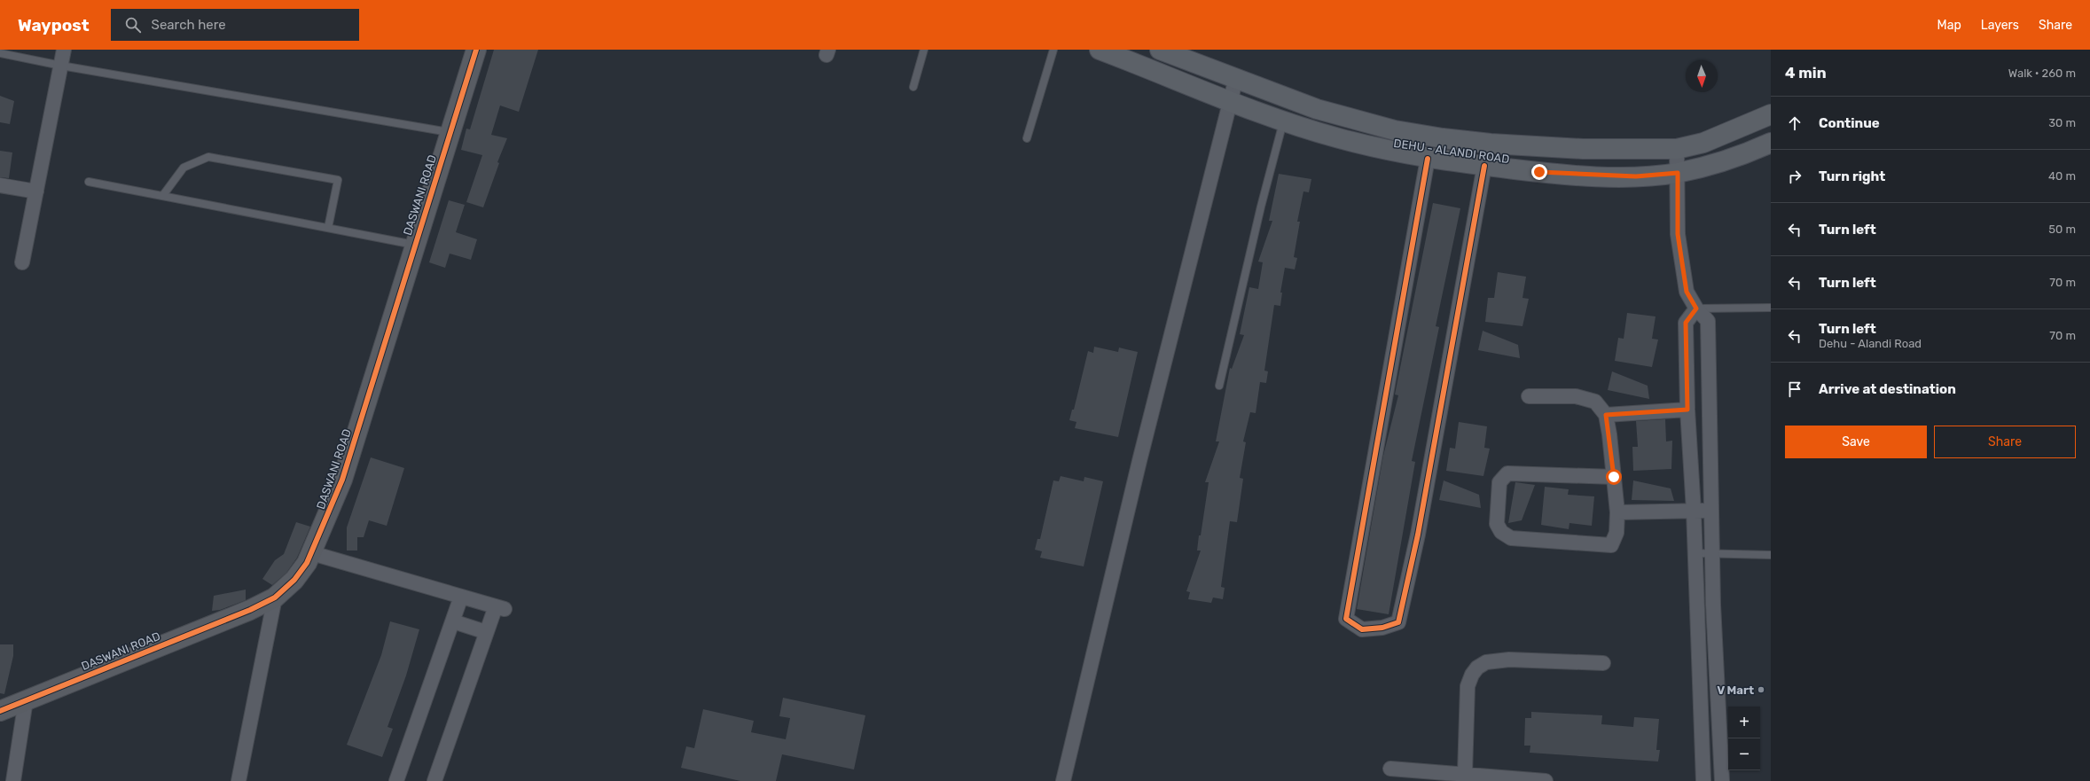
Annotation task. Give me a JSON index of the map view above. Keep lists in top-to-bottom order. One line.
{"streets":{"main road":["DEHU - ALANDI ROAD"],"street":["DASWANI ROAD"]},"places":["V Mart"],"north":"bottom","page":{"header":"Waypost","search":"Search here","nav":["Map","Layers","Share"],"heading":["4 min","Walk · 260 m"],"list":[["Continue","30 m"],["Turn right","40 m"],["Turn left","50 m"],["Turn left","70 m"],["Turn left","Dehu - Alandi Road","70 m"],"Arrive at destination"],"buttons":["Save","Share"],"map_buttons":["+","−"]}}
